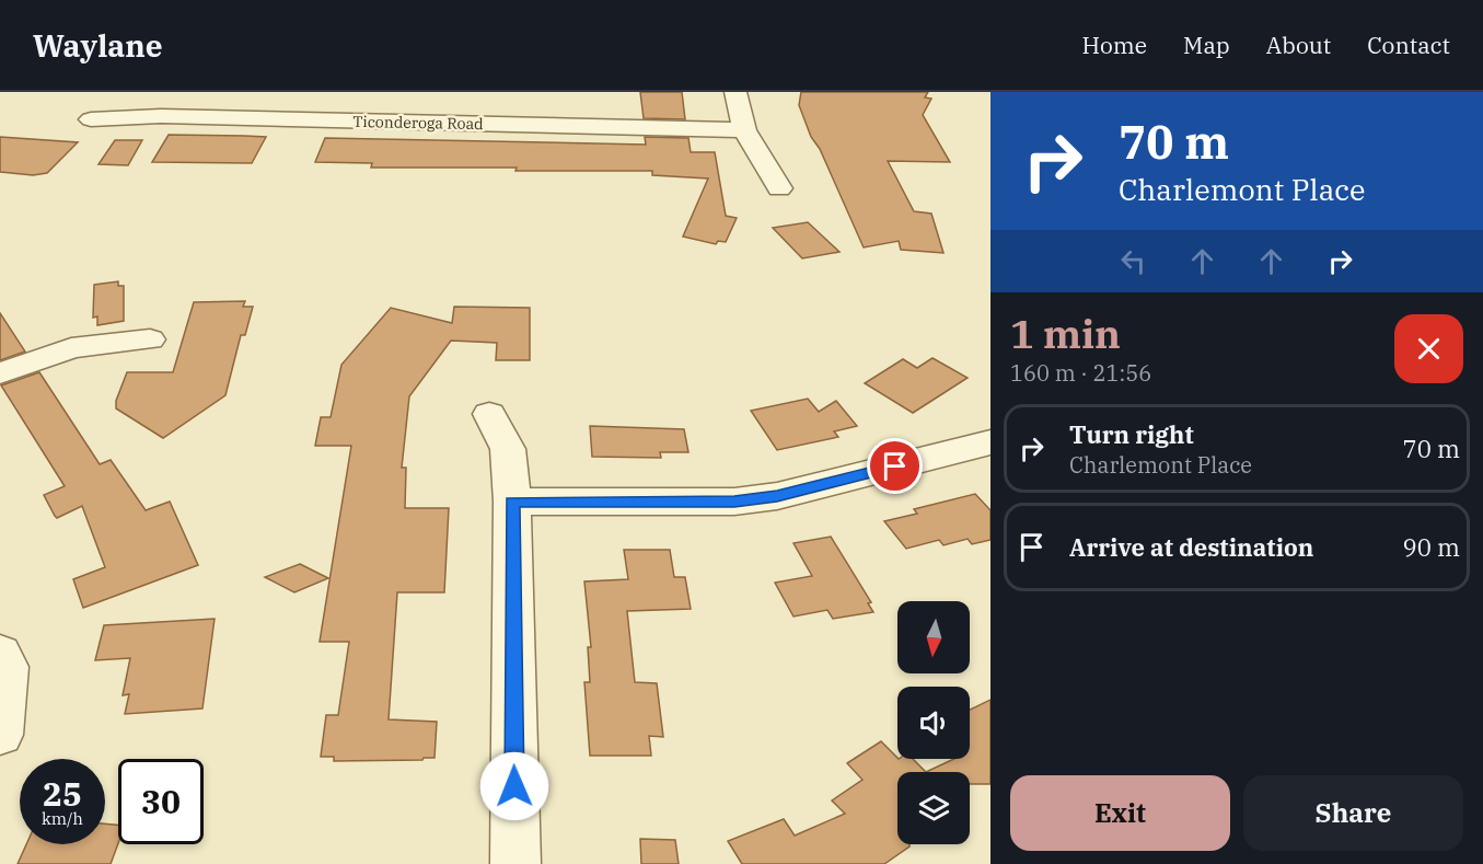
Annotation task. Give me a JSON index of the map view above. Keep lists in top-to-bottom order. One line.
{"streets":{"street":["Ticonderoga Road"]},"north":"bottom","page":{"header":"Waylane","nav":["Home","Map","About","Contact"],"turn":["70 m","Charlemont Place"],"heading":["1 min","160 m · 21:56"],"list":[{"name":"Turn right","note":"Charlemont Place","value":"70 m"},{"name":"Arrive at destination","value":"90 m"}],"speed":"25 km/h","limit":"30","buttons":["Exit","Share"]}}
